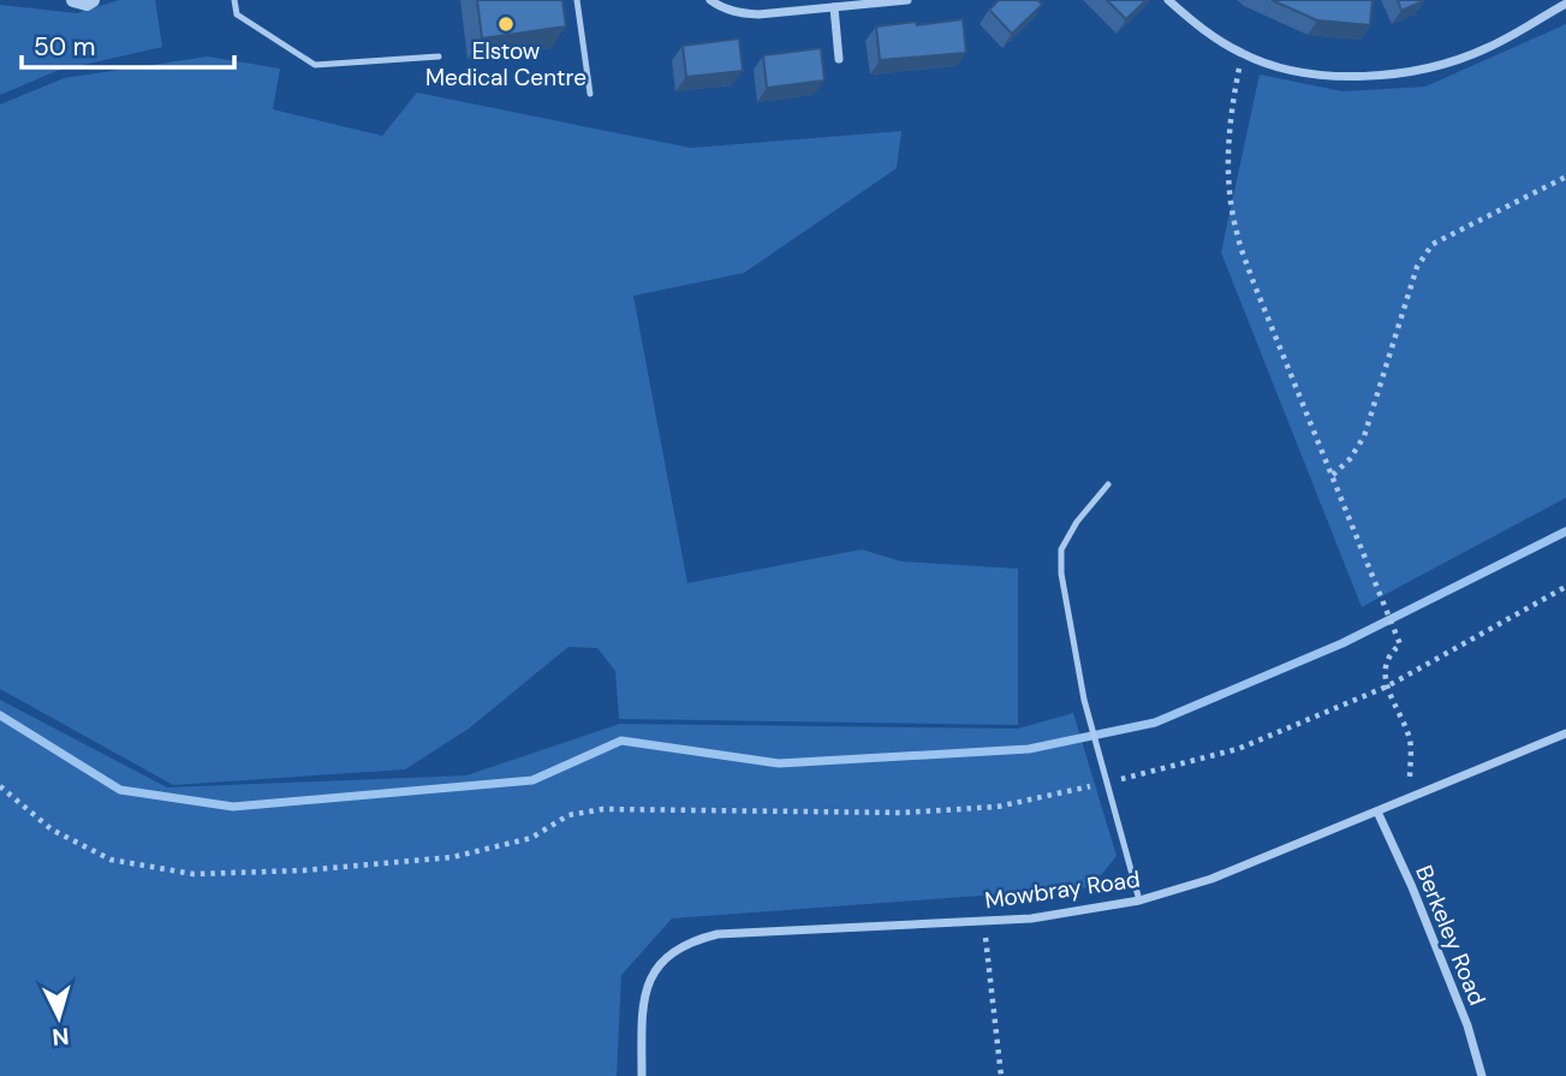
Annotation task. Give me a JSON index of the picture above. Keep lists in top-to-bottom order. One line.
{"streets":{"street":["Mowbray Road","Berkeley Road"]},"crossings":[["Mowbray Road","Berkeley Road"]],"places":["Elstow Medical Centre"],"scale_bar":"50 m","north":"bottom"}
